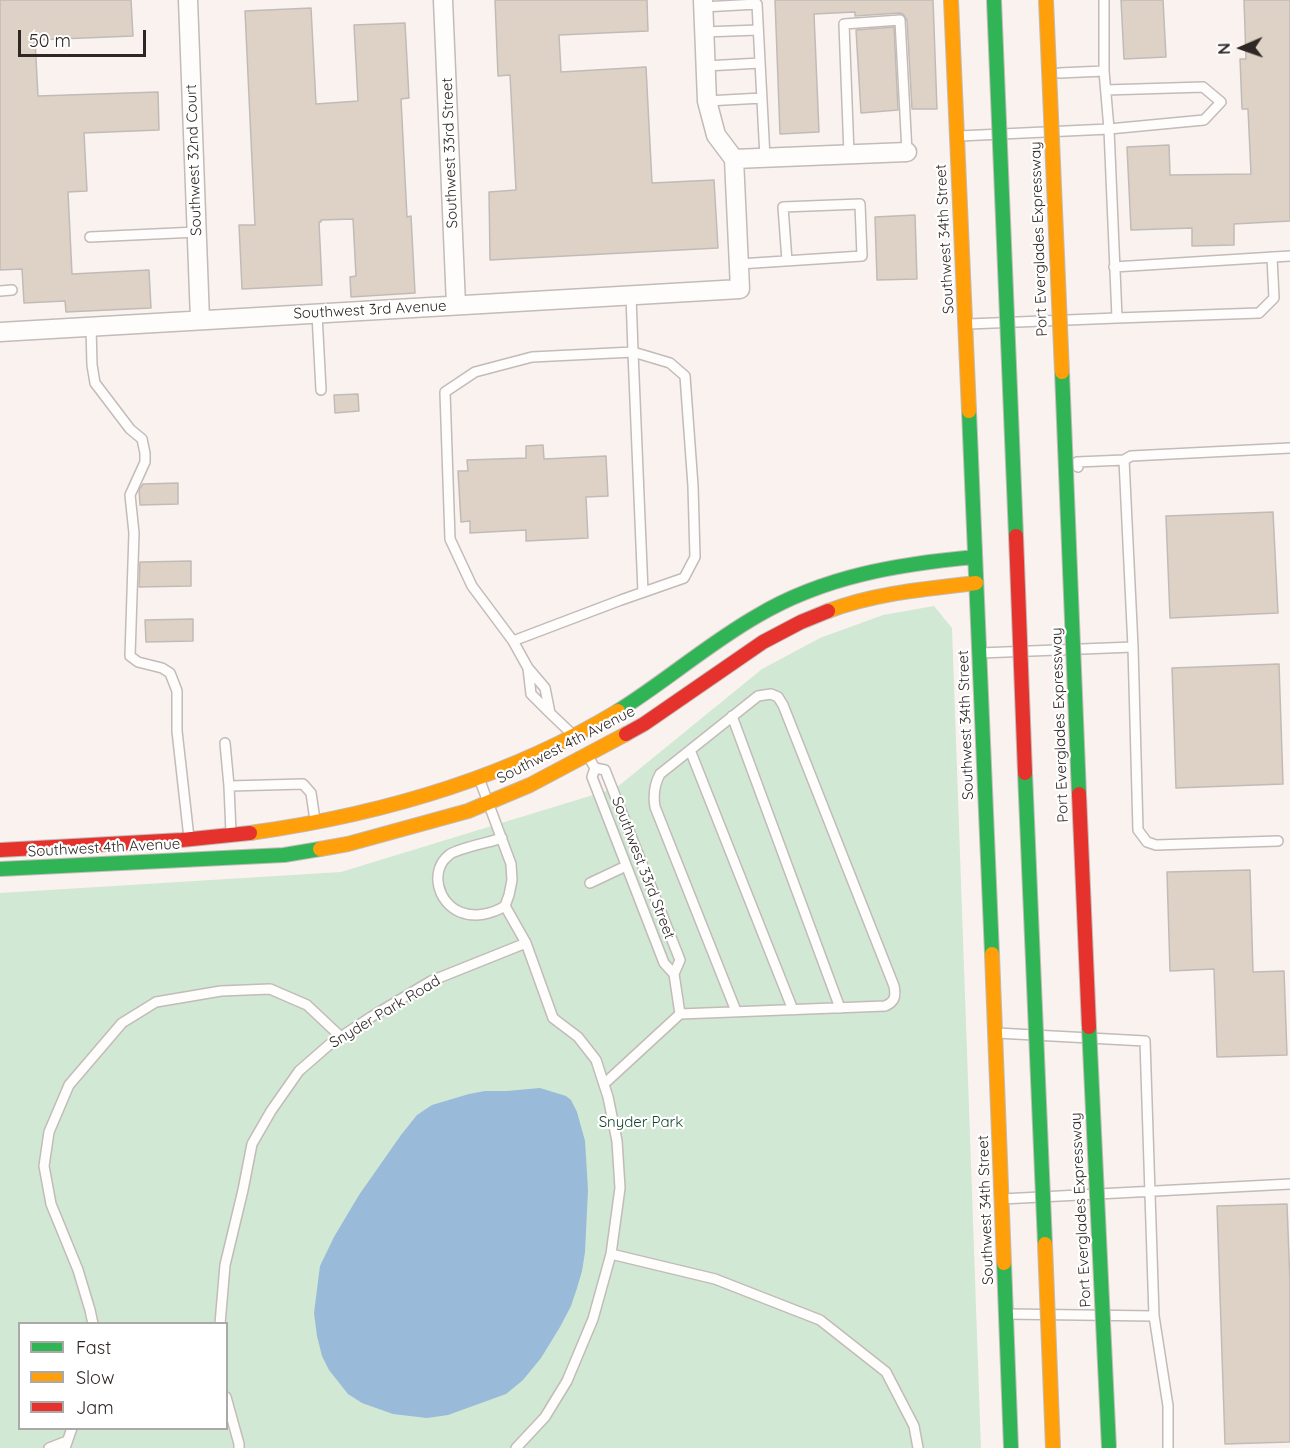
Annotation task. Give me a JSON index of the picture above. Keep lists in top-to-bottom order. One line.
{"streets":{"main road":["Southwest 34th Street","Port Everglades Expressway","Southwest 4th Avenue"],"street":["Southwest 33rd Street","Southwest 32nd Court","Southwest 3rd Avenue"],"lane":["Snyder Park Road"]},"crossings":[["Southwest 33rd Street","Southwest 3rd Avenue"],["Southwest 33rd Street","Southwest 4th Avenue"],["Southwest 32nd Court","Southwest 3rd Avenue"],["Southwest 34th Street","Southwest 4th Avenue"]],"parks":["Snyder Park"],"legend":["Fast","Slow","Jam"],"scale_bar":"50 m","north":"left"}
